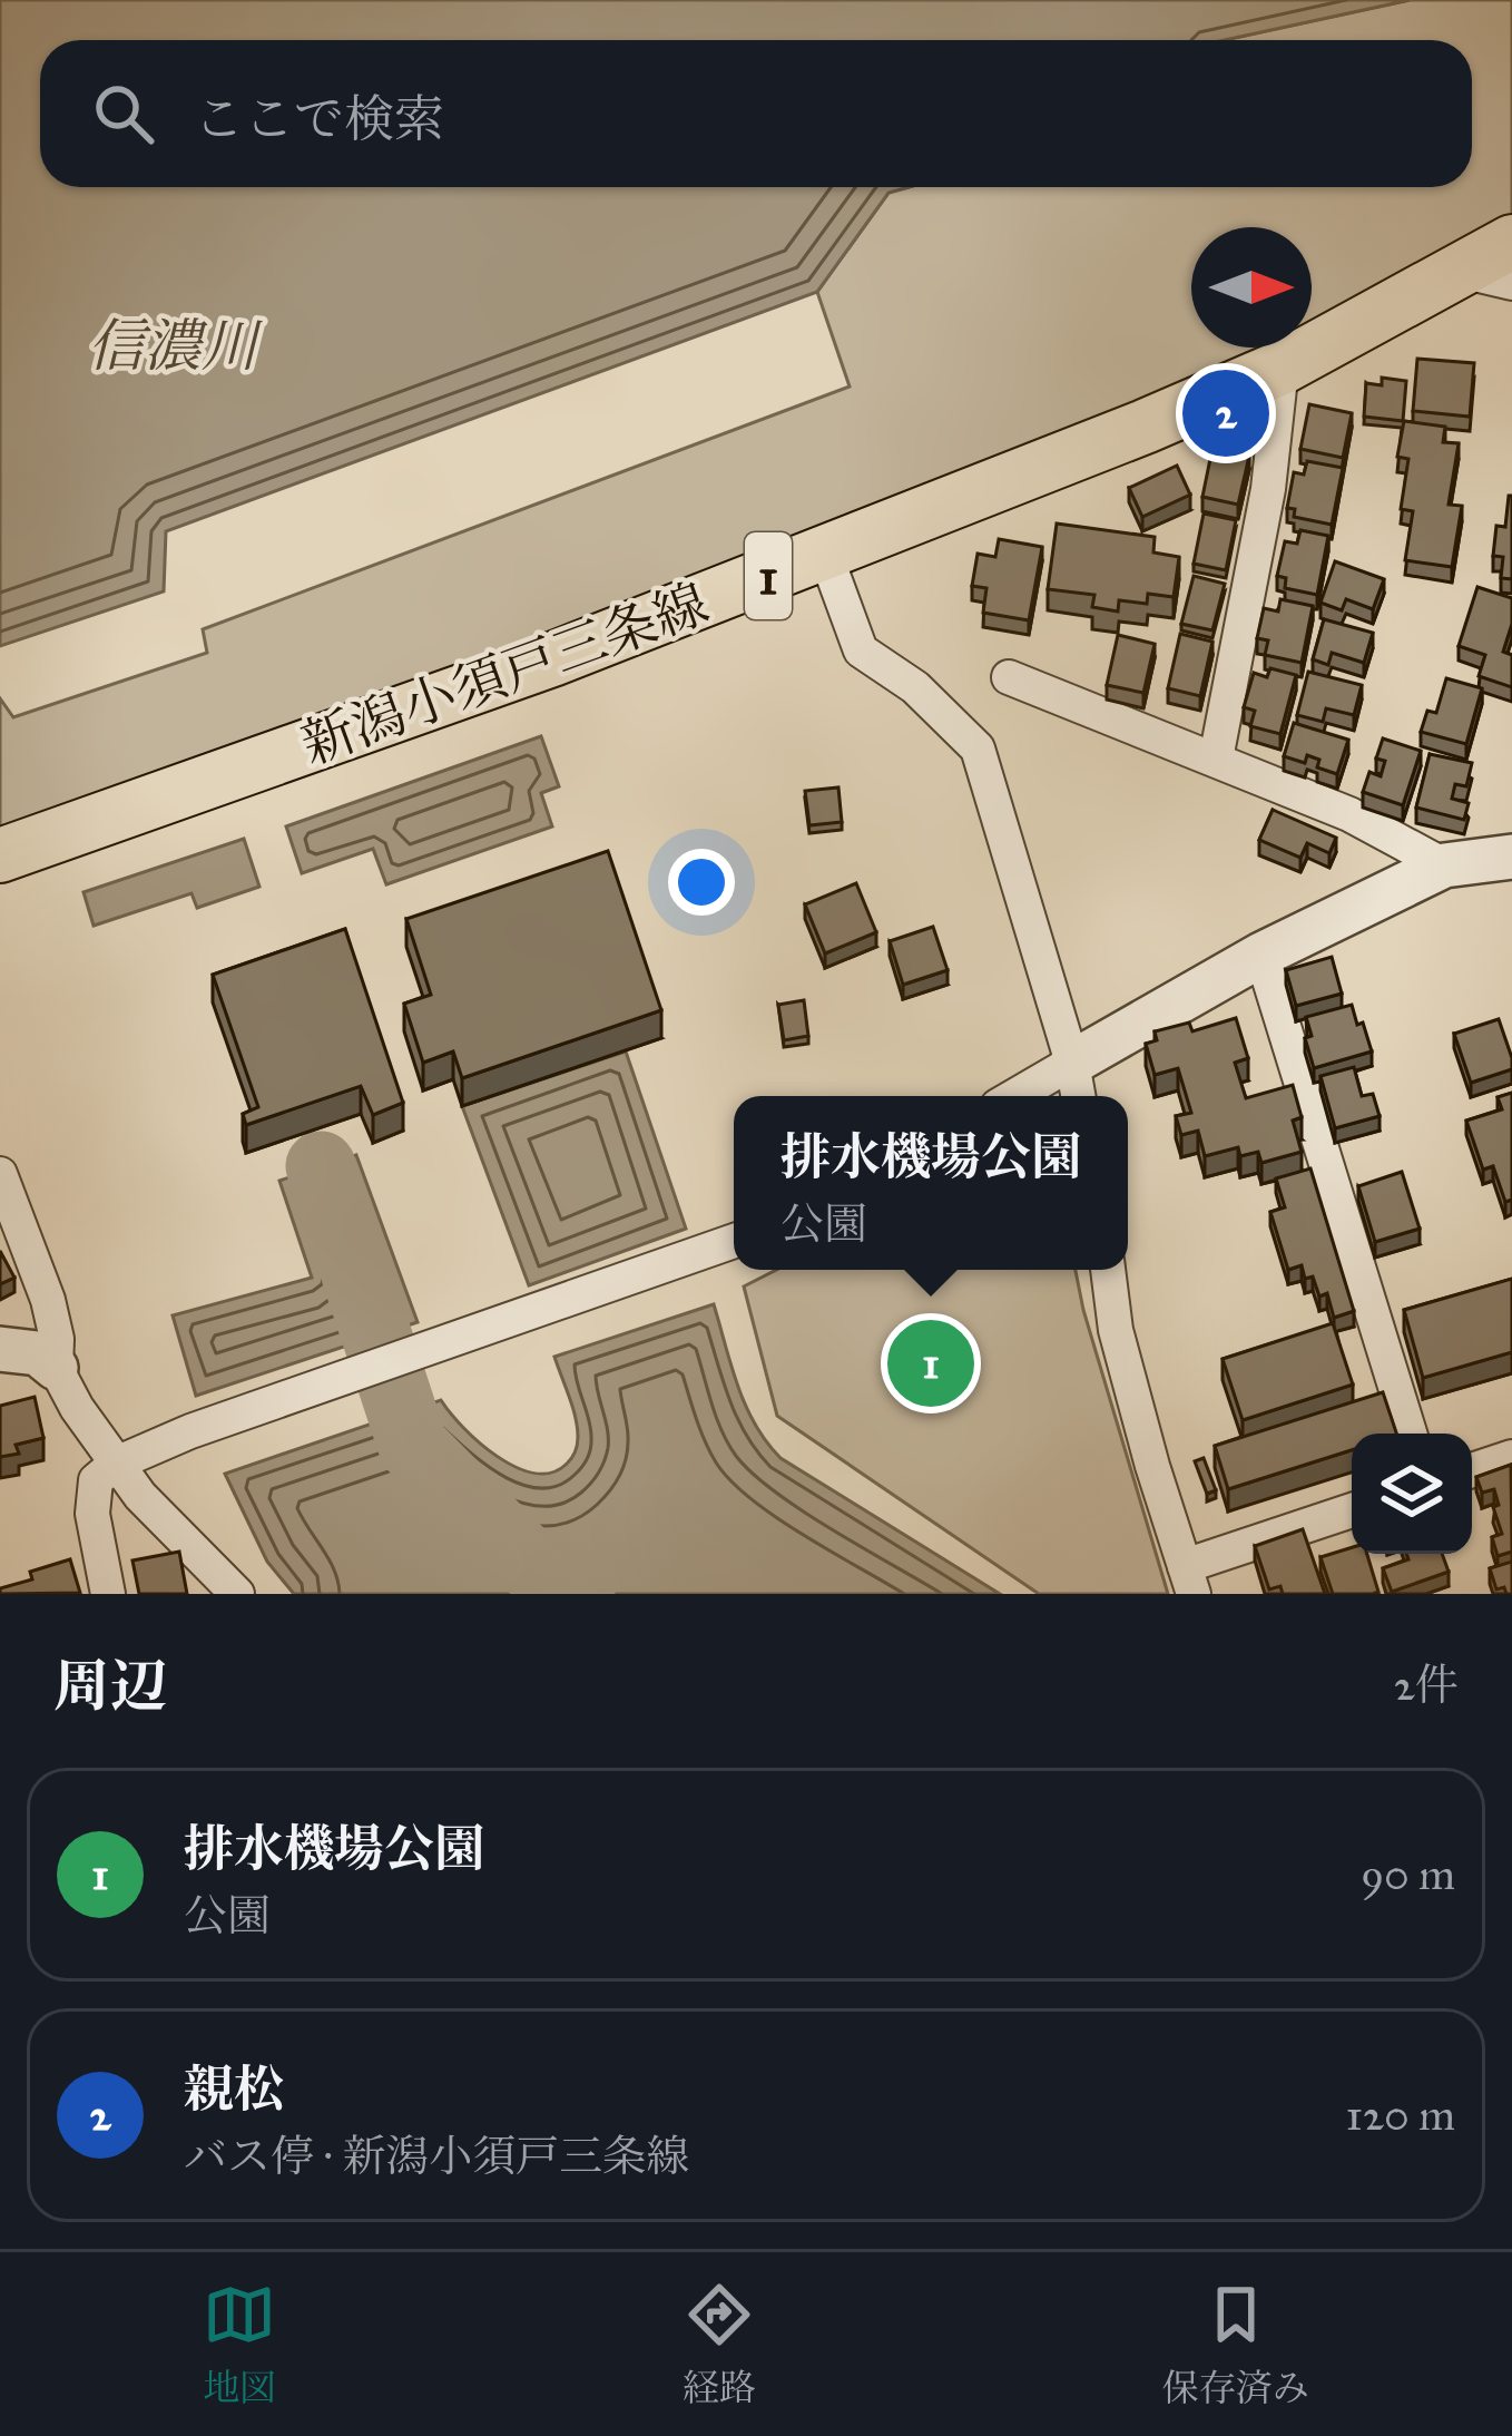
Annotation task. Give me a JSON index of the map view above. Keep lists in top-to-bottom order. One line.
{"streets":{"main road":["1","新潟小須戸三条線"]},"water":["信濃川"],"north":"right","page":{"search":"ここで検索","pins":["2","1"],"popup":["排水機場公園","公園"],"heading":["周辺","2件"],"list":[{"mark":"1","name":"排水機場公園","note":"公園","value":"90 m"},{"mark":"2","name":"親松","note":"バス停 · 新潟小須戸三条線","value":"120 m"}],"nav":["地図","経路","保存済み"]}}
